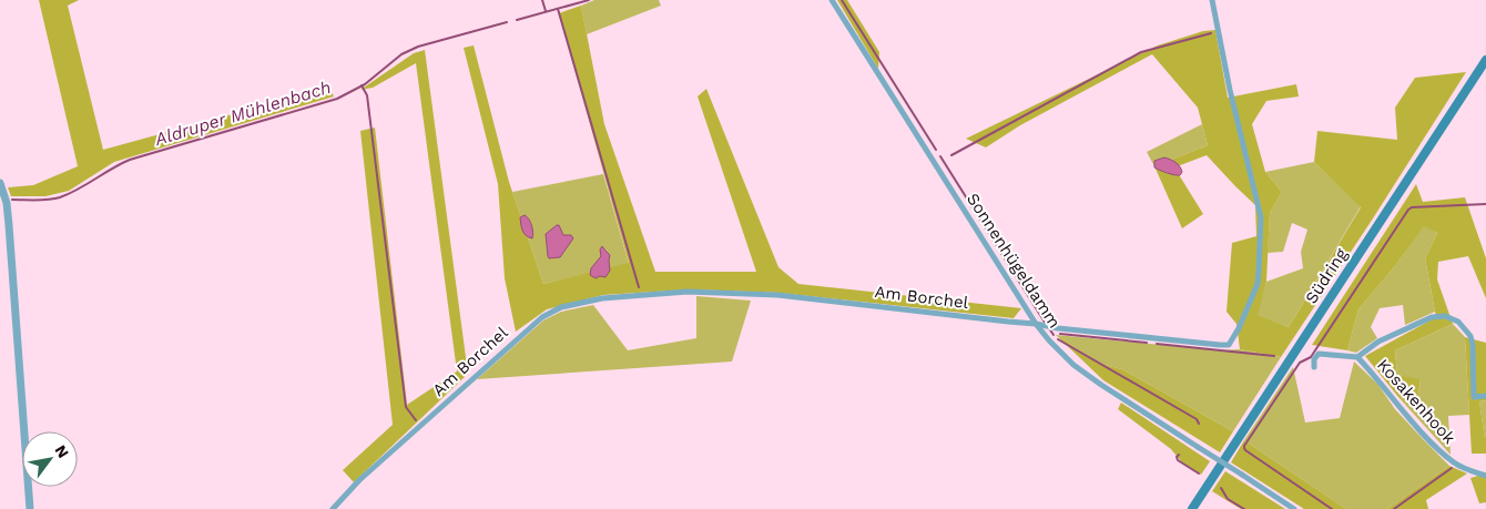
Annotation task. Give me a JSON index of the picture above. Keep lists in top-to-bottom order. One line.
{"streets":{"main road":["Südring"],"street":["Sonnenhügeldamm","Am Borchel","Kosakenhook"]},"crossings":[["Sonnenhügeldamm","Am Borchel"]],"water":["Aldruper Mühlenbach"],"north":"top right"}
